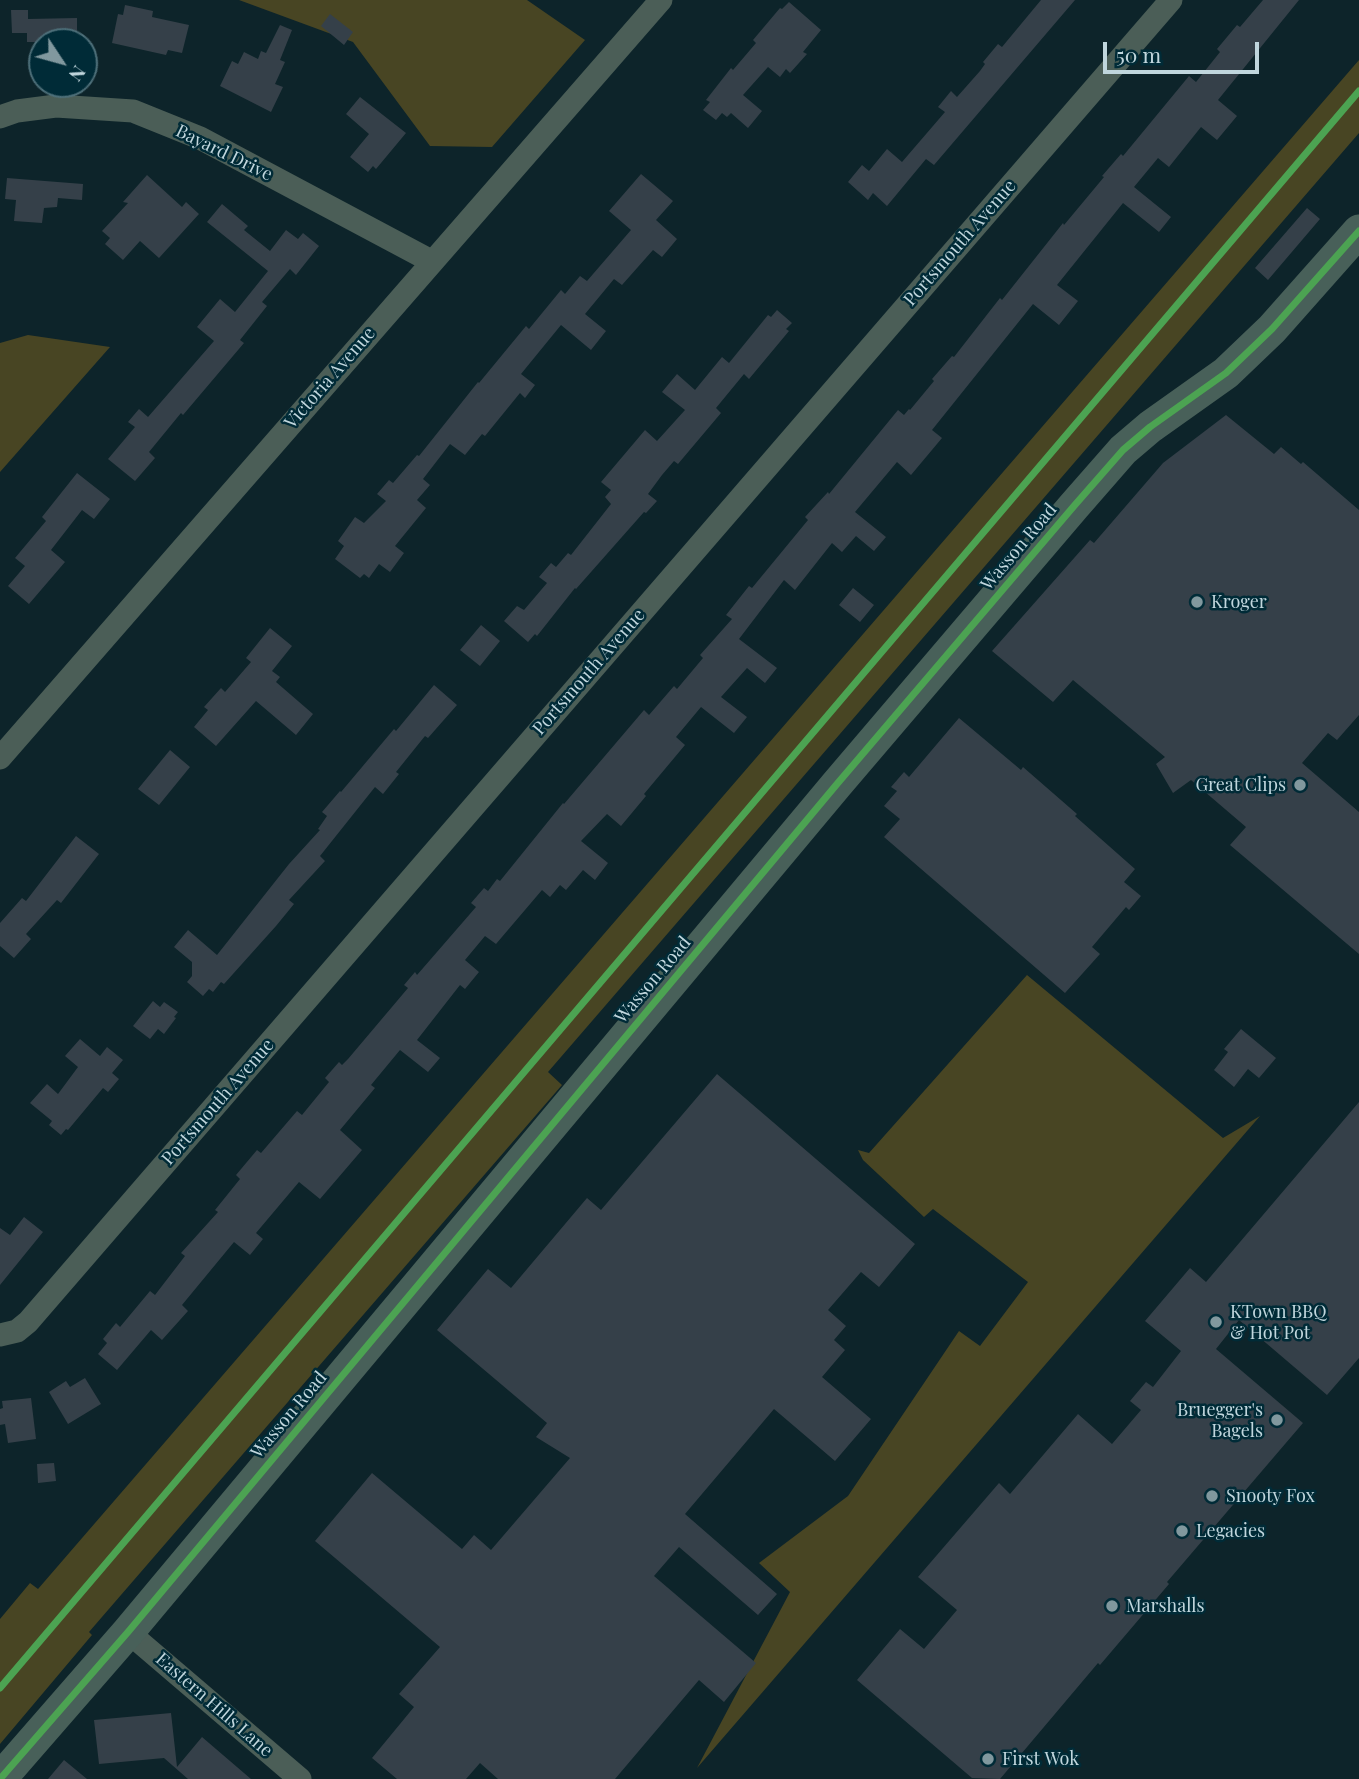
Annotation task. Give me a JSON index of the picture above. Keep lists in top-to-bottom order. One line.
{"streets":{"street":["Bayard Drive","Portsmouth Avenue","Victoria Avenue","Wasson Road","Eastern Hills Lane"]},"crossings":[["Bayard Drive","Victoria Avenue"],["Wasson Road","Eastern Hills Lane"]],"places":["Kroger","Great Clips","KTown BBQ & Hot Pot","Bruegger's Bagels","Snooty Fox","Legacies","Marshalls","First Wok"],"scale_bar":"50 m","north":"bottom right"}
